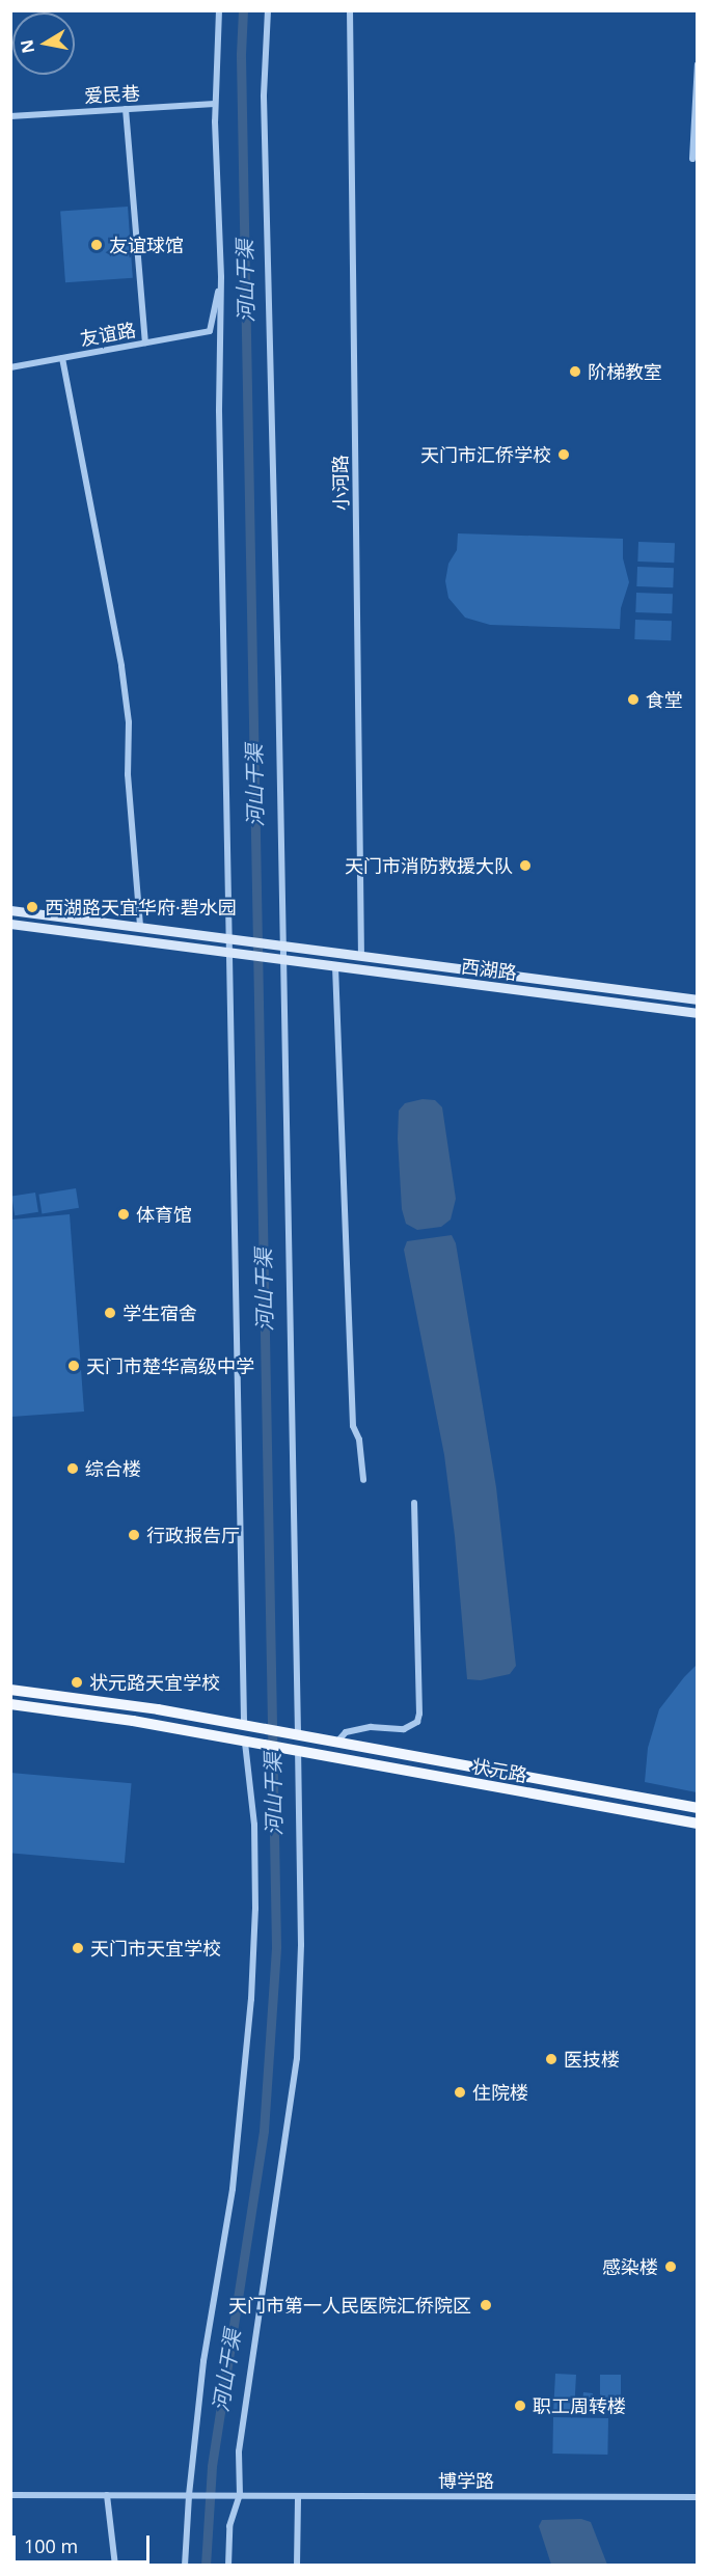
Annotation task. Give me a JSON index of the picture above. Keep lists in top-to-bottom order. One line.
{"streets":{"main road":["西湖路","状元路"],"street":["爱民巷","友谊路","小河路","博学路"]},"crossings":[["小河路","西湖路"]],"water":["河山干渠"],"places":["友谊球馆","阶梯教室","天门市汇侨学校","食堂","天门市消防救援大队","西湖路天宜华府·碧水园","体育馆","学生宿舍","天门市楚华高级中学","综合楼","行政报告厅","状元路天宜学校","天门市天宜学校","医技楼","住院楼","感染楼","天门市第一人民医院汇侨院区","职工周转楼"],"scale_bar":"100 m","north":"left"}
